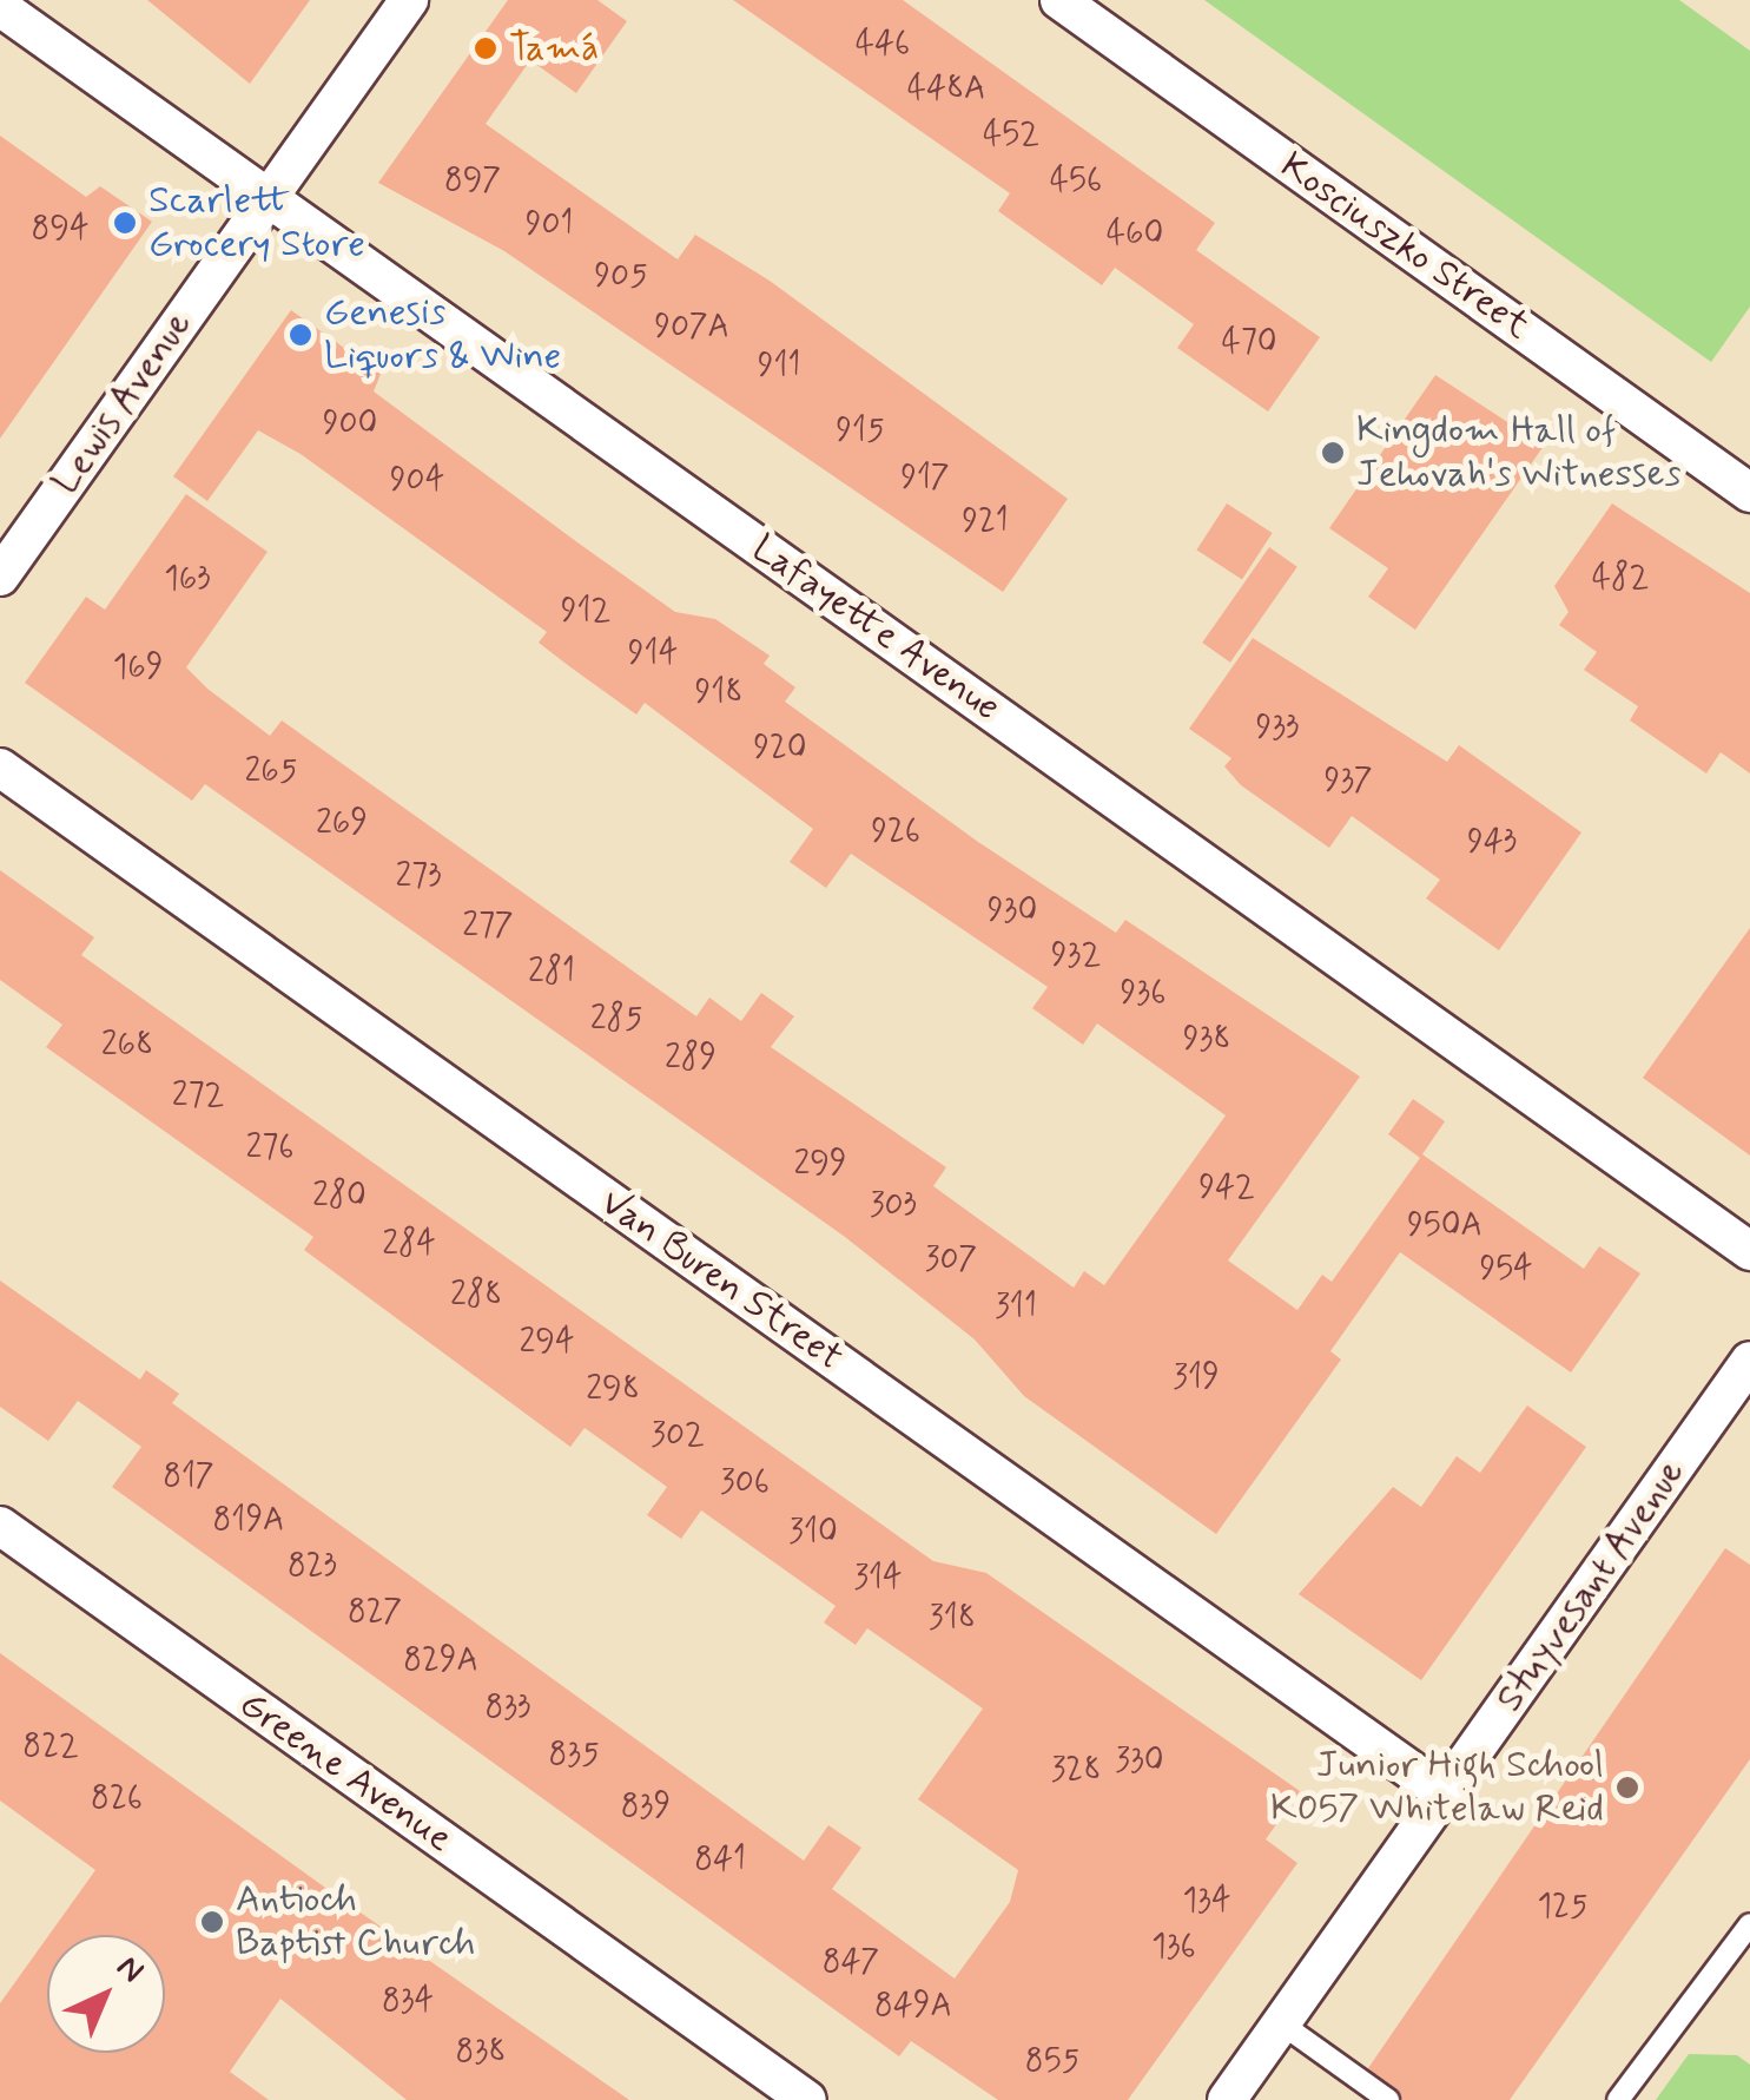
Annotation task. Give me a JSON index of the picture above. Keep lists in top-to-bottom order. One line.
{"streets":{"street":["Kosciuszko Street","Lewis Avenue","Lafayette Avenue","Van Buren Street","Stuyvesant Avenue","Greene Avenue"]},"crossings":[["Lewis Avenue","Lafayette Avenue"],["Van Buren Street","Stuyvesant Avenue"]],"places":["Tamá","Scarlett Grocery Store","Genesis Liquors & Wine","Kingdom Hall of Jehovah's Witnesses","Junior High School K057 Whitelaw Reid","Antioch Baptist Church"],"house_numbers":["446","448A","452","897","456","901","894","460","905","907A","470","911","900","915","917","904","921","482","163","912","914","169","918","933","920","265","937","269","926","943","273","930","277","932","281","936","285","938","268","289","272","276","299","942","280","303","950A","284","307","954","288","311","294","319","298","302","817","306","819A","310","823","314","827","318","829A","833","822","835","330","328","826","839","841","134","125","136","847","834","849A","838","855"],"north":"top right"}
